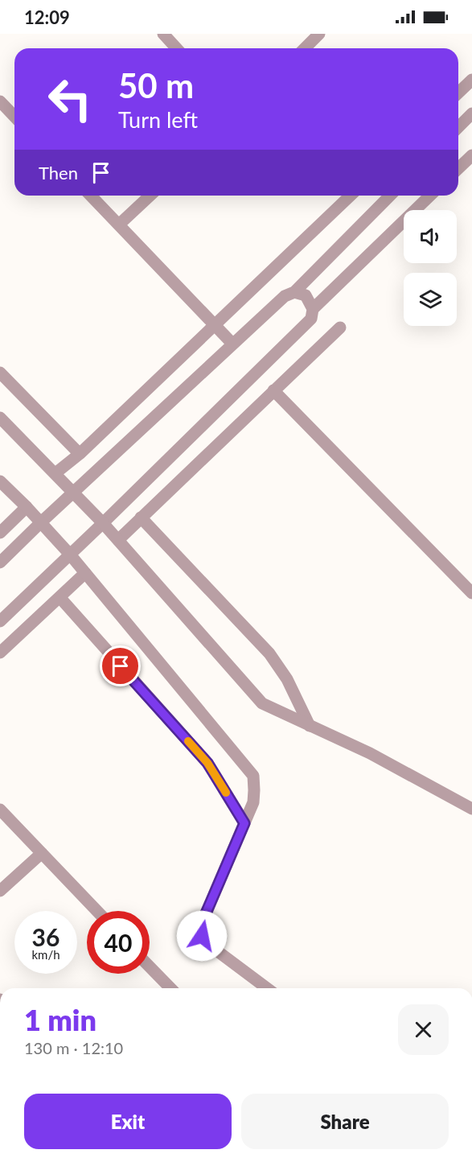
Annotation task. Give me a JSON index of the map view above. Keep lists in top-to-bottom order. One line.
{"page":{"status":"12:09","turn":["50 m","Turn left"],"then":"Then","speed":"36 km/h","limit":"40","heading":["1 min","130 m · 12:10"],"buttons":["Exit","Share"]}}
